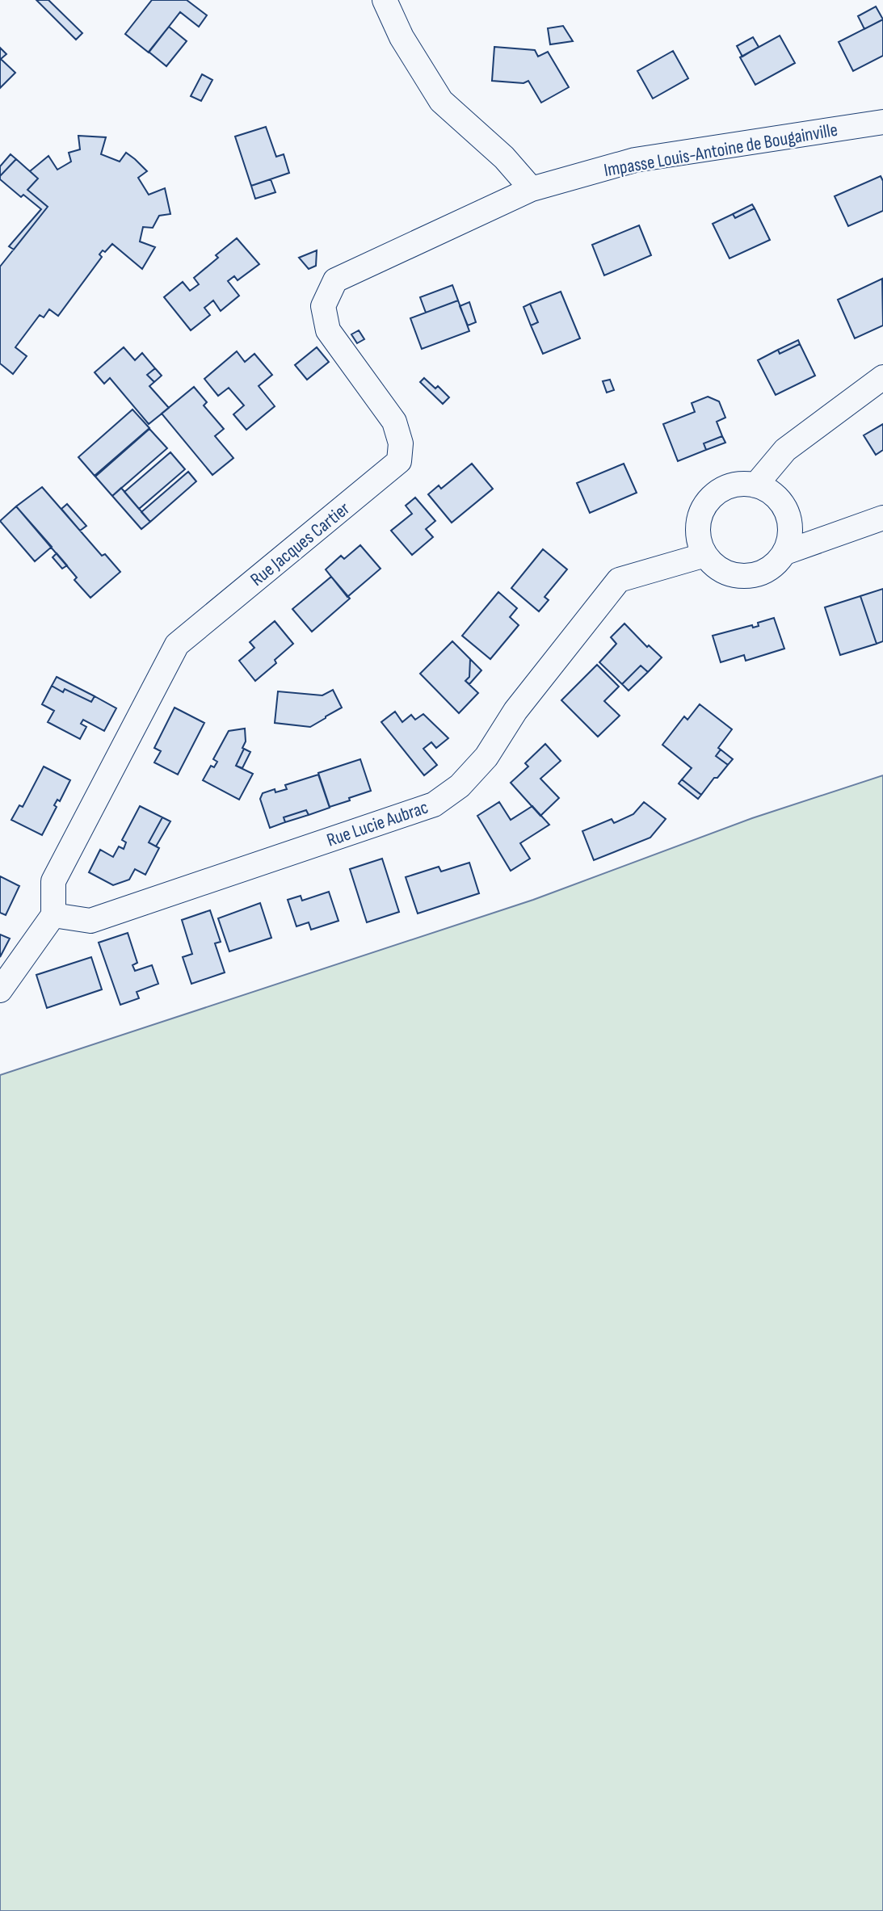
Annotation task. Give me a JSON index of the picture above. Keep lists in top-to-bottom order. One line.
{"streets":{"street":["Impasse Louis-Antoine de Bougainville","Rue Jacques Cartier","Rue Lucie Aubrac"]},"crossings":[["Impasse Louis-Antoine de Bougainville","Rue Jacques Cartier"],["Rue Jacques Cartier","Rue Lucie Aubrac"]]}
